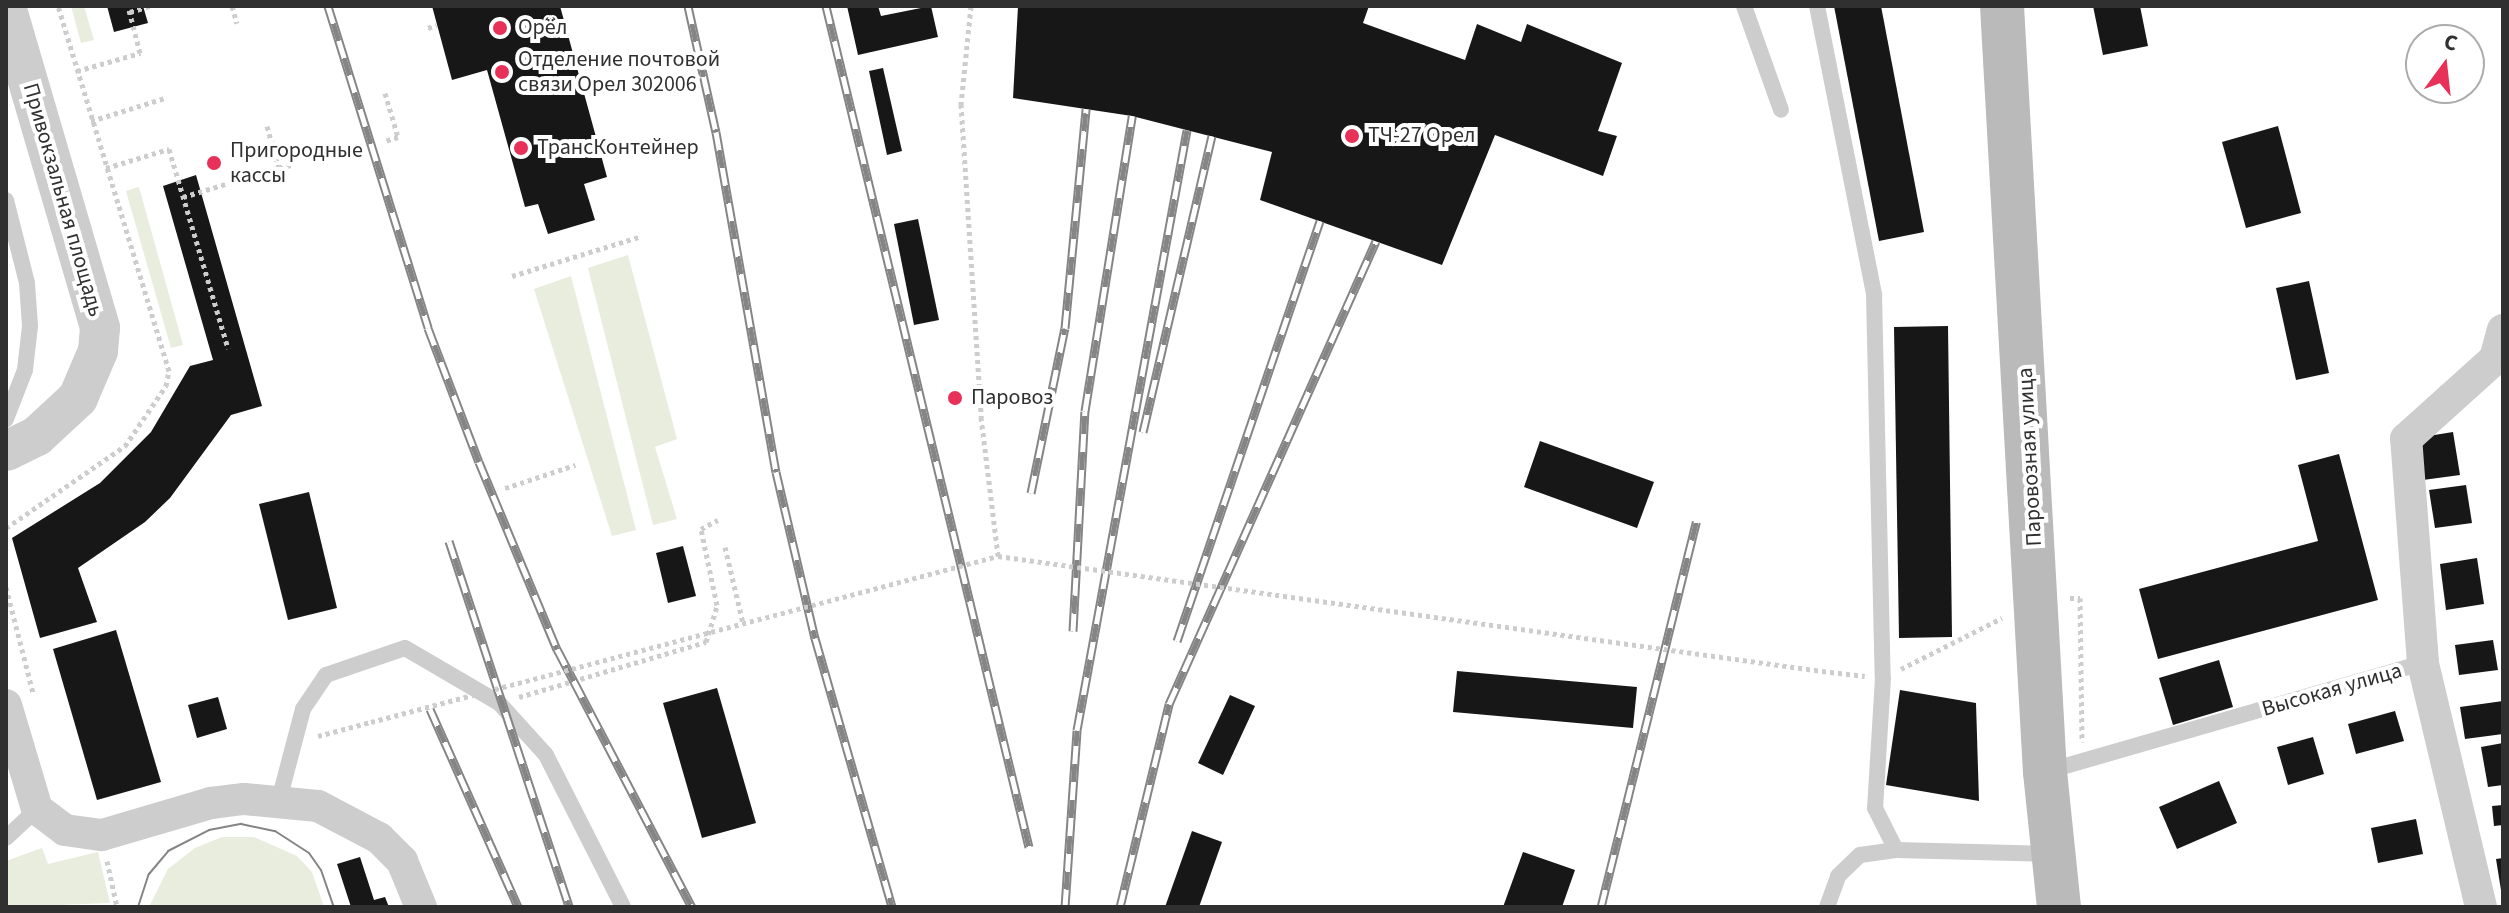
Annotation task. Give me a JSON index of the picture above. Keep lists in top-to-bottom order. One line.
{"streets":{"main road":["Паровозная улица"],"street":["Привокзальная площадь","Высокая улица"]},"crossings":[["Паровозная улица","Высокая улица"]],"places":["Орёл","Отделение почтовой связи Орел 302006","ТЧ-27 Орел","ТрансКонтейнер","Пригородные кассы","Паровоз"],"north":"top"}
